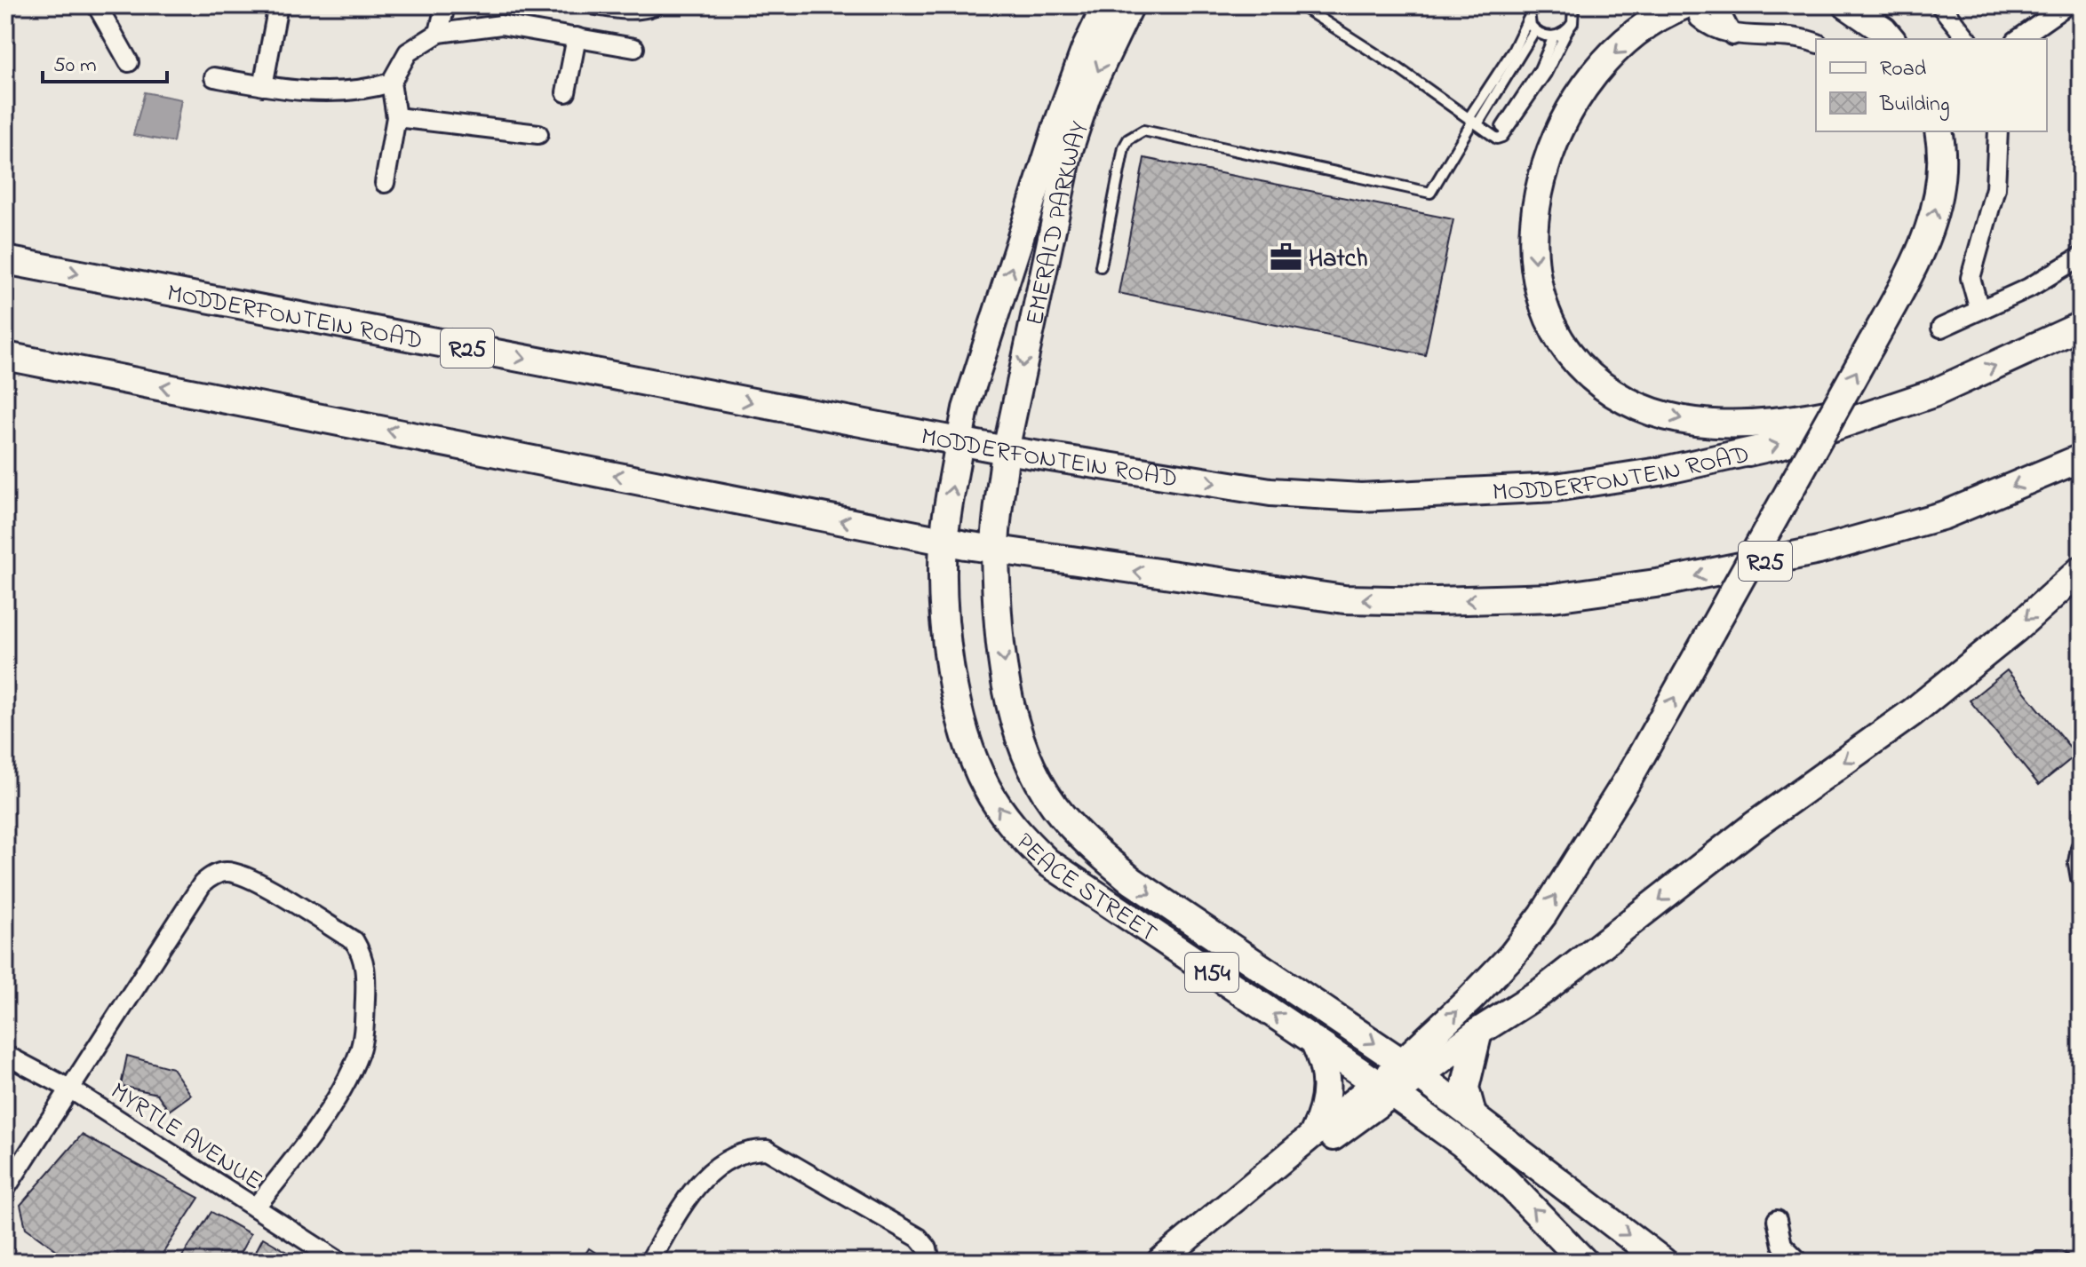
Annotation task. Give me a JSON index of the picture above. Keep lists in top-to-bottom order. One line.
{"streets":{"main road":["MODDERFONTEIN ROAD","R25","PEACE STREET","M54"],"street":["EMERALD PARKWAY","MYRTLE AVENUE"]},"crossings":[["EMERALD PARKWAY","MODDERFONTEIN ROAD"],["EMERALD PARKWAY","PEACE STREET"],["MODDERFONTEIN ROAD","PEACE STREET"],["R25","PEACE STREET"],["PEACE STREET","M54"]],"places":{"office":["Hatch"]},"legend":["Road","Building"],"scale_bar":"50 m"}
